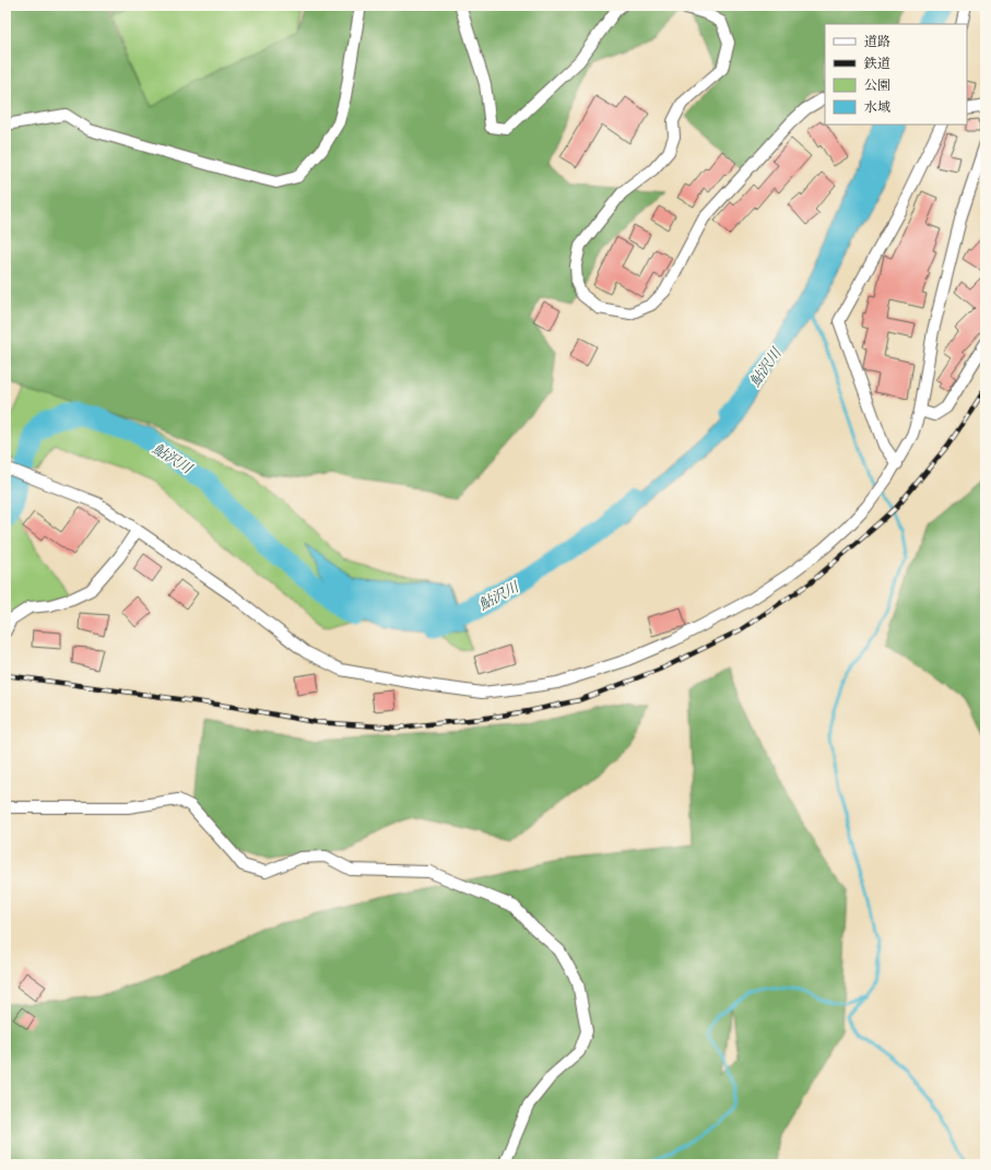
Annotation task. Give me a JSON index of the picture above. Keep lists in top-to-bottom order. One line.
{"water":["鮎沢川"],"legend":["道路","鉄道","公園","水域"]}
